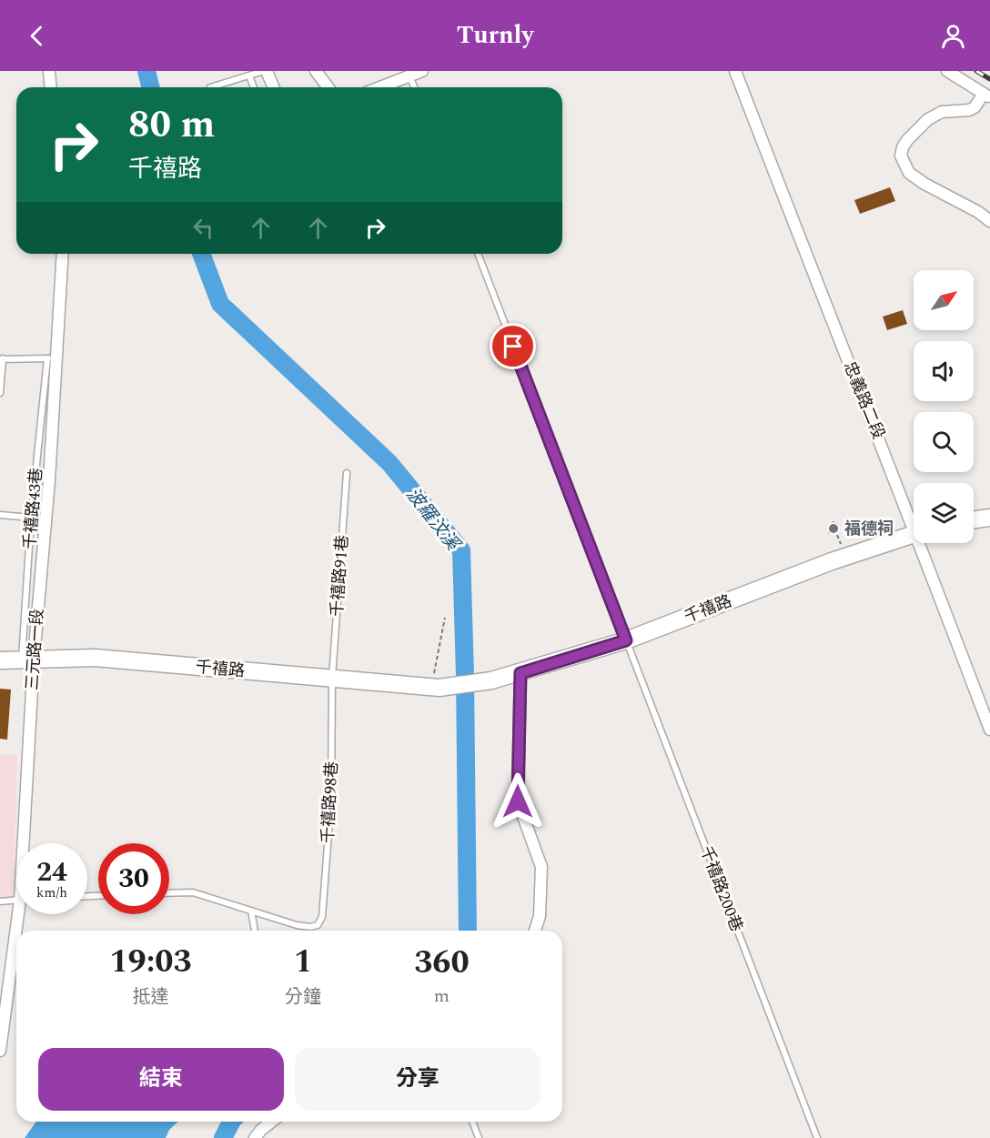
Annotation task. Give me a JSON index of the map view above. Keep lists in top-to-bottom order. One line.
{"streets":{"street":["忠義路二段","千禧路","三元路一段"],"lane":["千禧路43巷","千禧路91巷","千禧路98巷","千禧路200巷"]},"crossings":[["千禧路43巷","千禧路"],["千禧路43巷","三元路一段"],["千禧路91巷","千禧路"],["千禧路91巷","千禧路98巷"],["千禧路","三元路一段"],["千禧路","千禧路98巷"],["千禧路","千禧路200巷"]],"water":["波羅汶溪"],"places":["福德祠"],"north":"top right","page":{"header":"Turnly","turn":["80 m","千禧路"],"speed":"24 km/h","limit":"30","eta":["19:03","抵達","1","分鐘","360","m"],"buttons":["結束","分享"]}}
